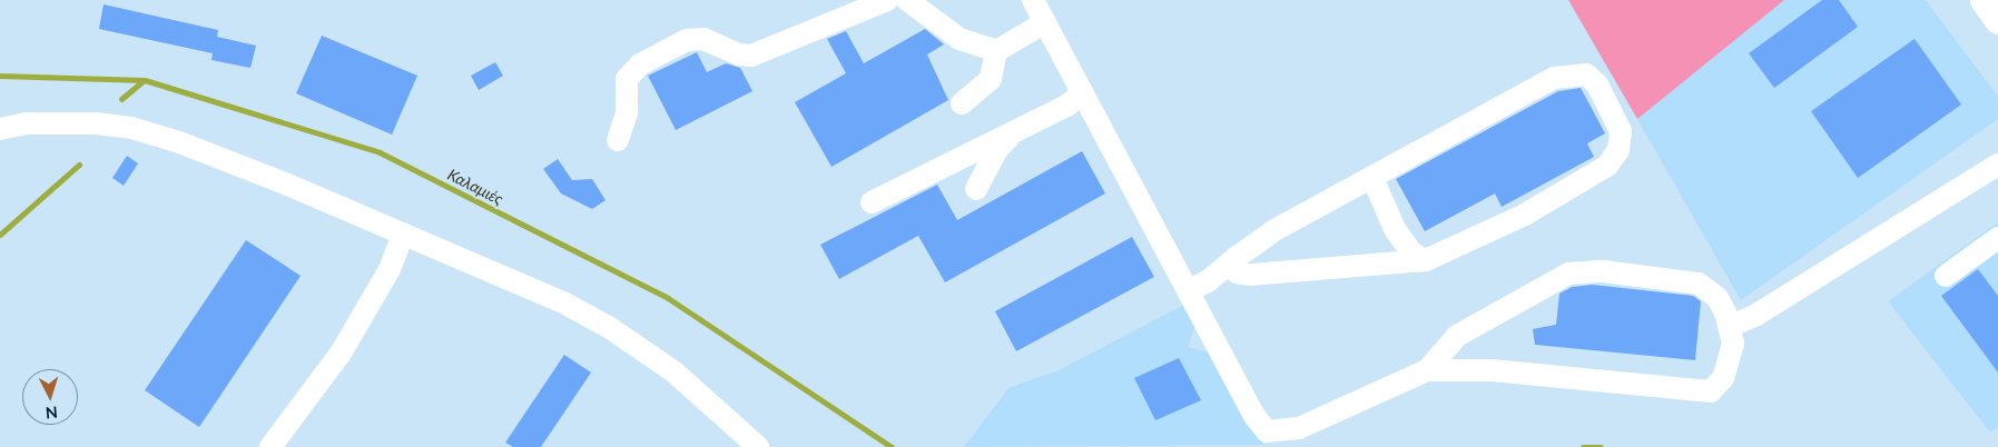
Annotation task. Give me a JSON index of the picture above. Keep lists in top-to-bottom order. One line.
{"water":["Καλαμιές"],"north":"bottom"}
